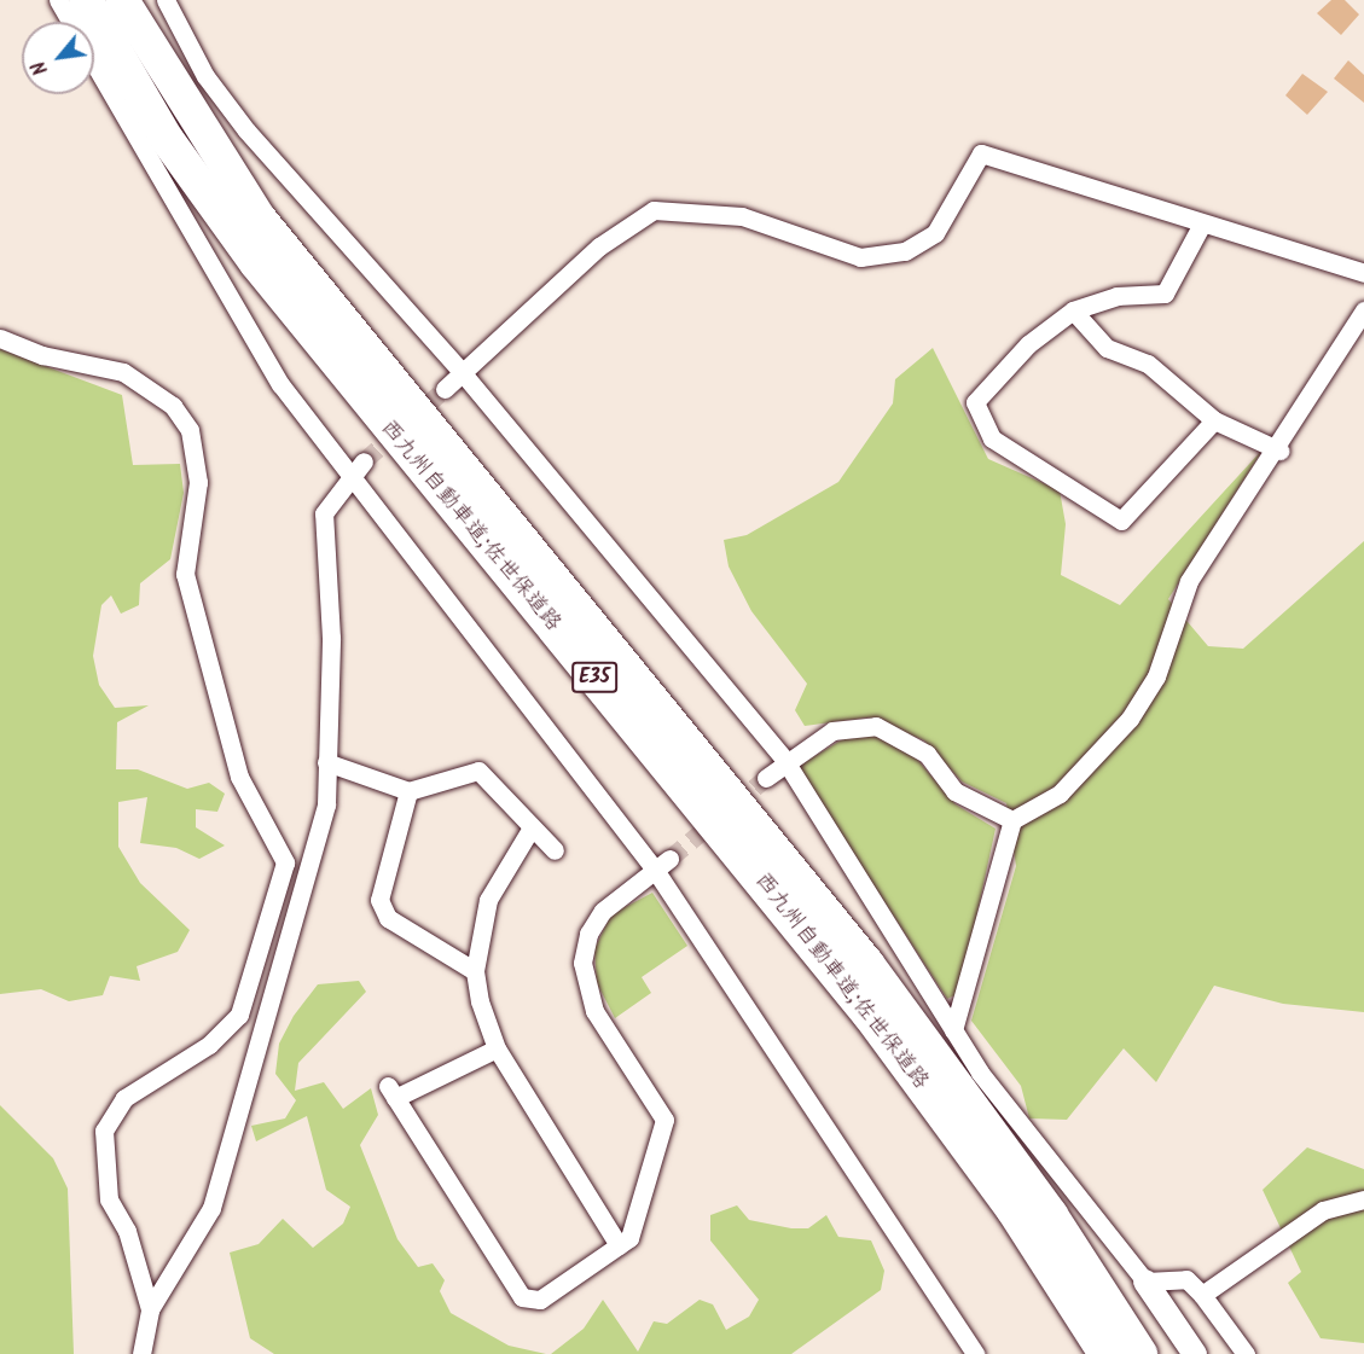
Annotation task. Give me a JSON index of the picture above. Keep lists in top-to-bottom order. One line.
{"streets":{"highway":["西九州自動車道;佐世保道路","E35"]},"north":"bottom left"}
